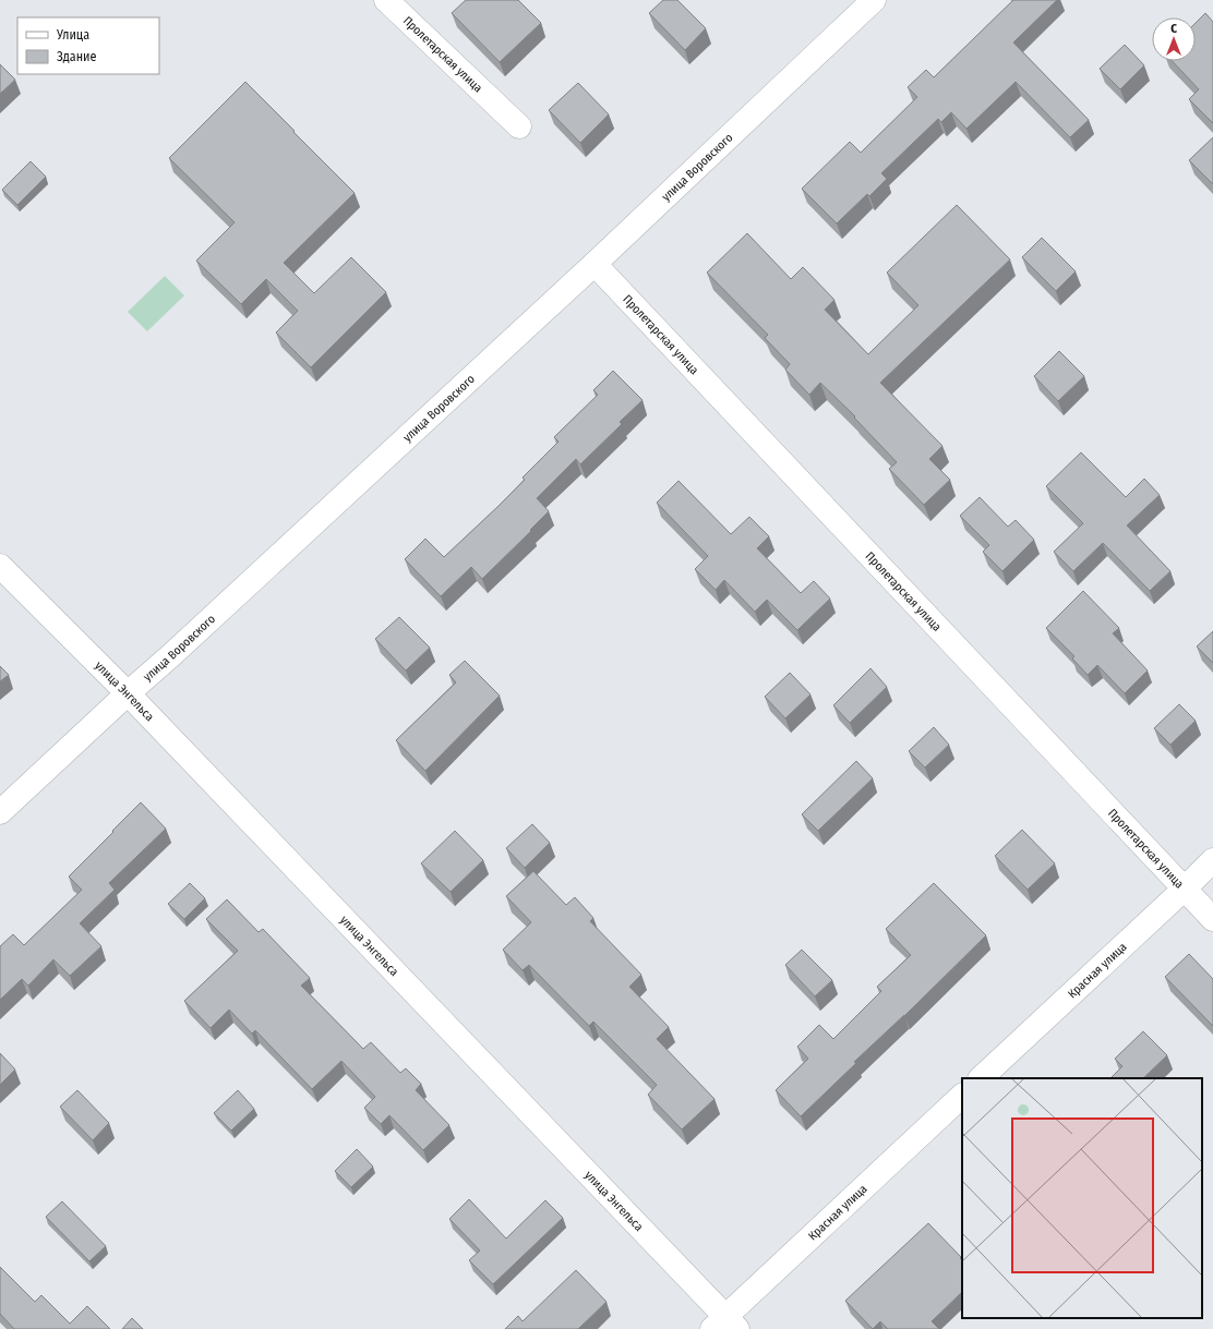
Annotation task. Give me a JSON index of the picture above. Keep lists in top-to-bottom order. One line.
{"streets":{"street":["Пролетарская улица","улица Воровского","улица Энгельса","Красная улица"]},"crossings":[["Пролетарская улица","улица Воровского"],["Пролетарская улица","Красная улица"],["улица Воровского","улица Энгельса"],["улица Энгельса","Красная улица"]],"legend":["Улица","Здание"],"north":"top"}
